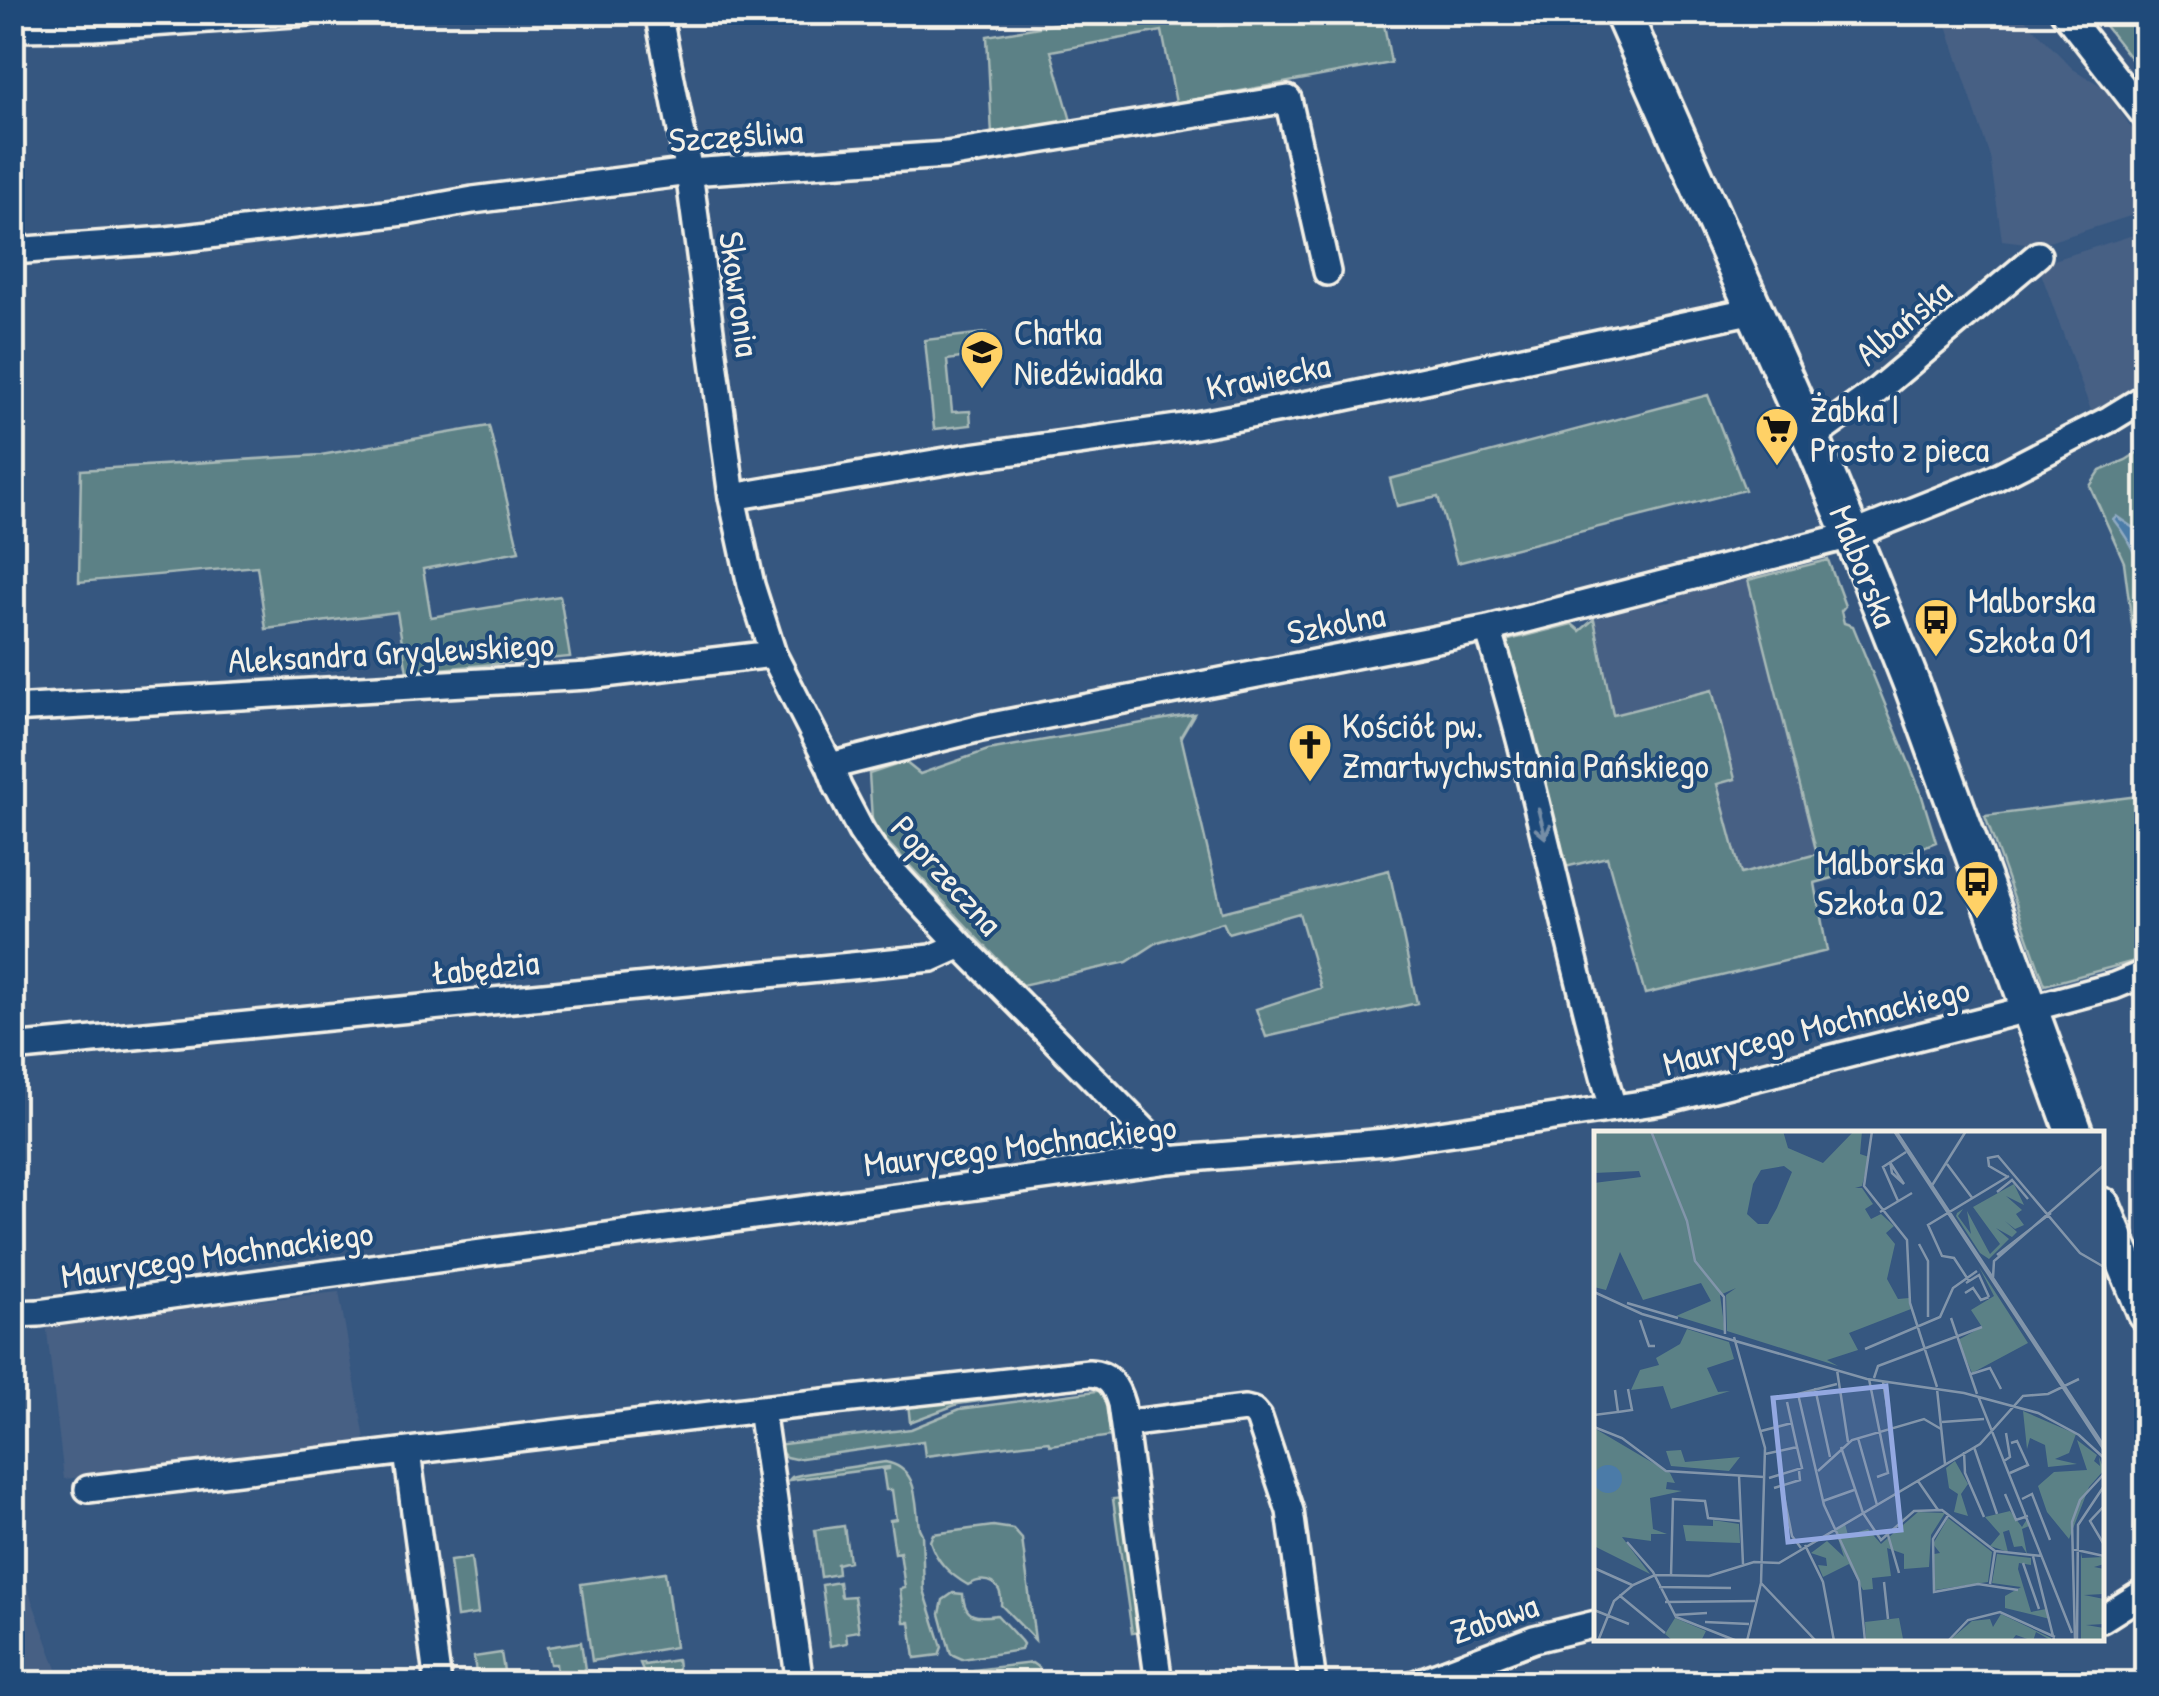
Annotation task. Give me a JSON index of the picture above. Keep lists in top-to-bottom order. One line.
{"streets":{"street":["Szczęśliwa","Skowronia","Albańska","Krawiecka","Malborska","Szkolna","Aleksandra Gryglewskiego","Poprzeczna","Łabędzia","Maurycego Mochnackiego","Zabawa"]},"crossings":[["Szczęśliwa","Skowronia"],["Skowronia","Krawiecka"],["Skowronia","Poprzeczna"],["Albańska","Malborska"],["Krawiecka","Malborska"],["Malborska","Szkolna"],["Malborska","Maurycego Mochnackiego"],["Szkolna","Poprzeczna"],["Aleksandra Gryglewskiego","Poprzeczna"],["Poprzeczna","Łabędzia"],["Poprzeczna","Maurycego Mochnackiego"]],"places":{"school or university":["Chatka Niedźwiadka"],"supermarket":["Żabka | Prosto z pieca"],"bus stop":["Malborska Szkoła 01","Malborska Szkoła 02"],"church":["Kościół pw. Zmartwychwstania Pańskiego"]}}
